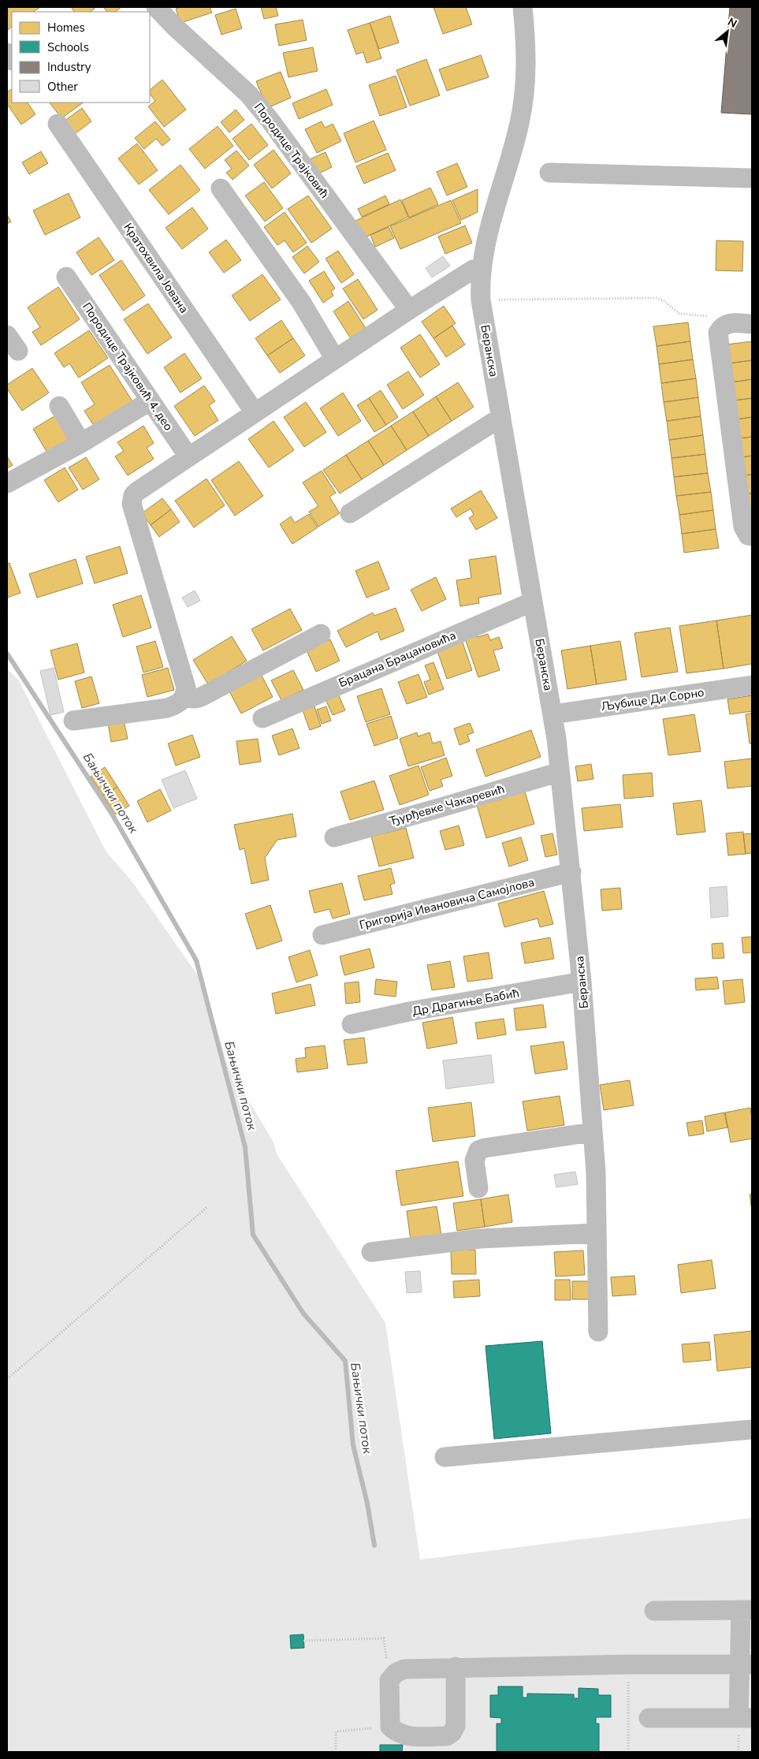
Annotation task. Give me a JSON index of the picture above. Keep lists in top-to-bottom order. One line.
{"streets":{"street":["Породице Трајковић","Кратохвила Јована","Беранска","Породице Трајковић 4. део","Брацана Брацановића","Љубице Ди Сорно","Ђурђевке Чакаревић","Григорија Ивановича Самојлова","Др Драгиње Бабић"]},"crossings":[["Беранска","Брацана Брацановића"],["Беранска","Љубице Ди Сорно"],["Беранска","Ђурђевке Чакаревић"],["Беранска","Григорија Ивановича Самојлова"],["Беранска","Др Драгиње Бабић"]],"water":["Бањички поток"],"legend":["Homes","Schools","Industry","Other"],"north":"top right"}
